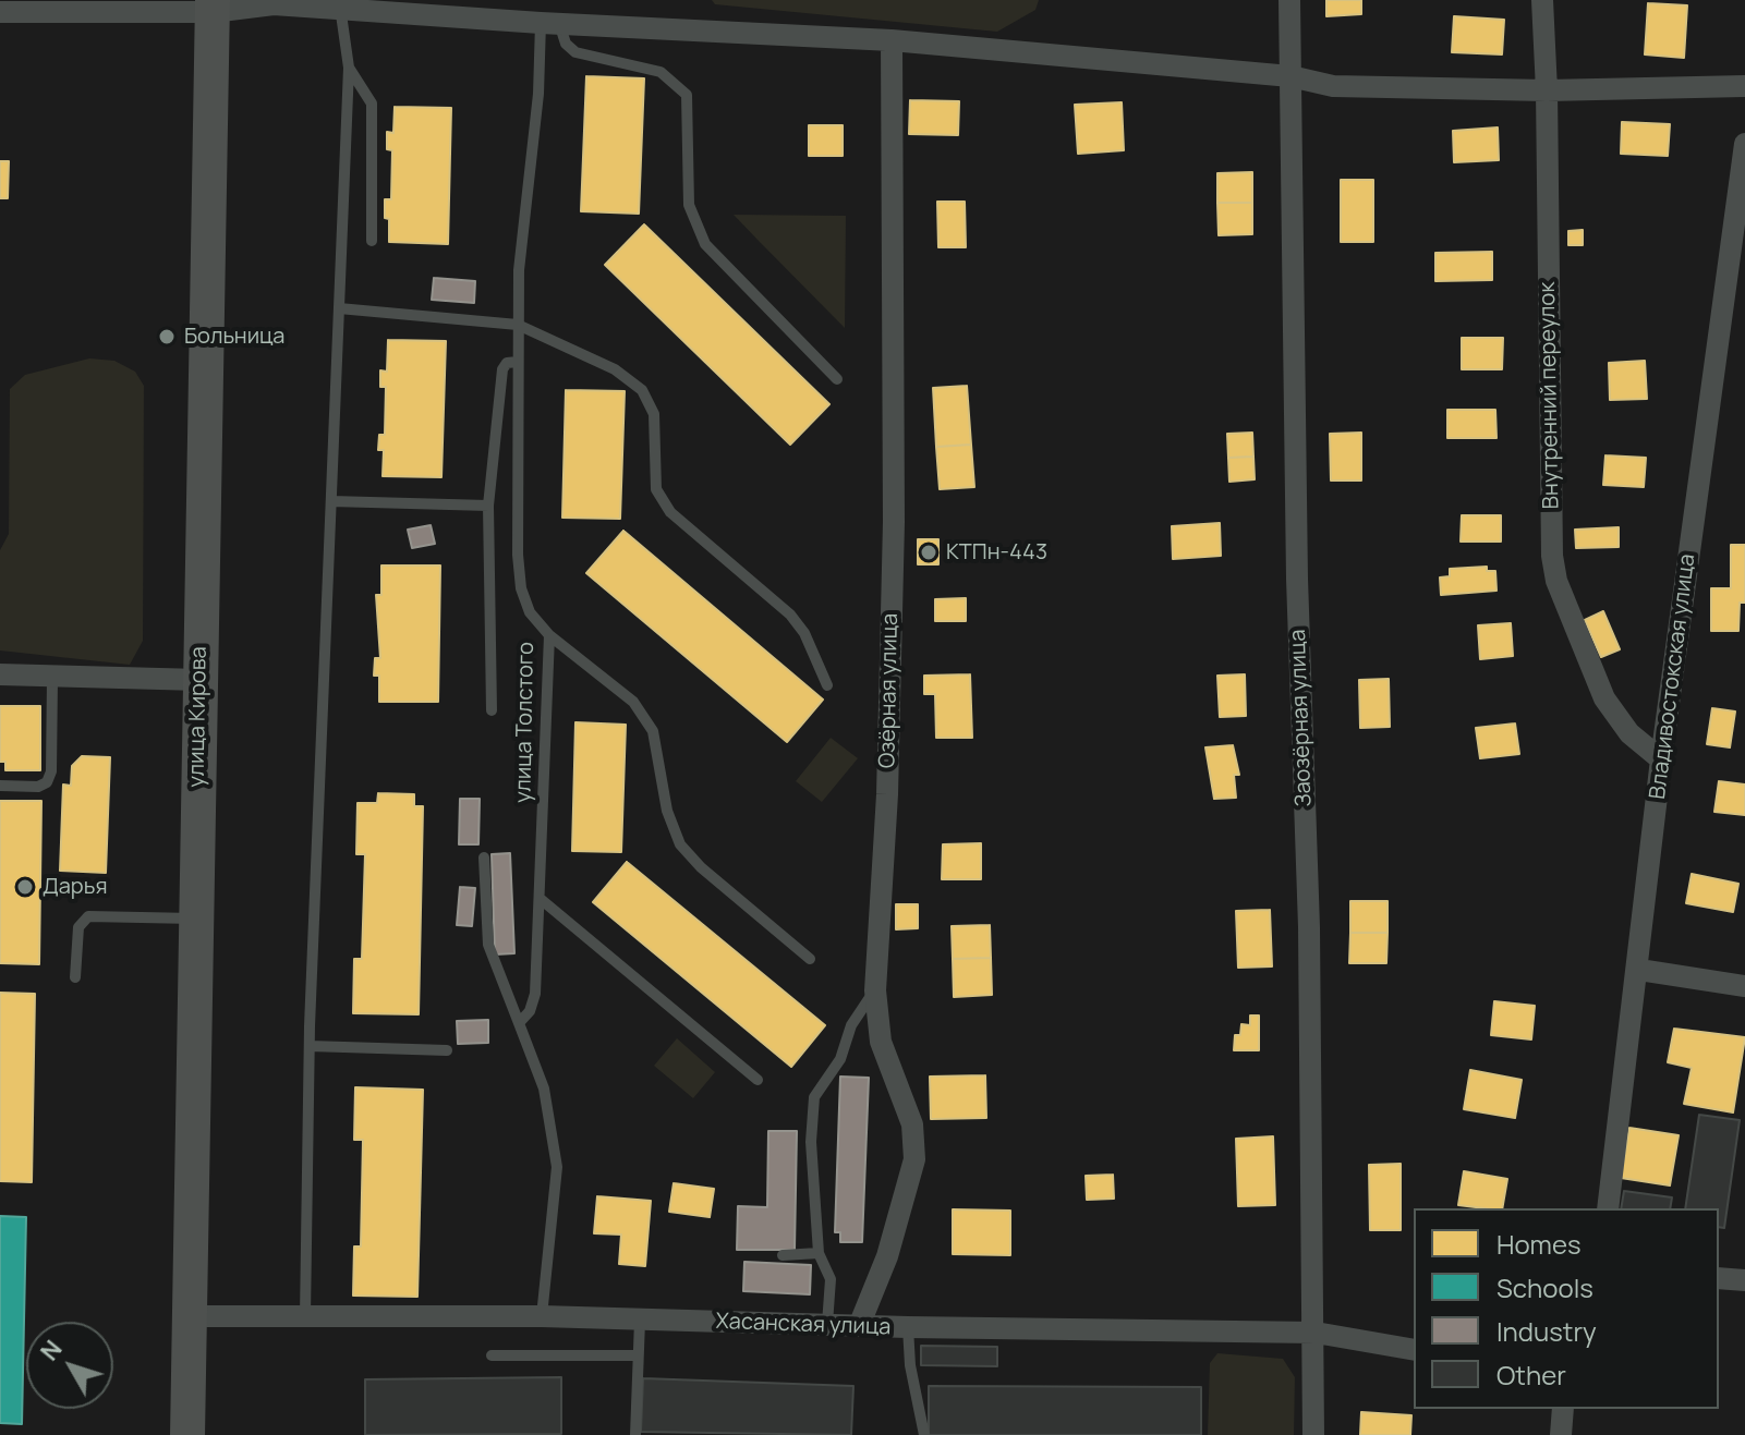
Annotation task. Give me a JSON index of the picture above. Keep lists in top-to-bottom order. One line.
{"streets":{"main road":["улица Кирова"],"street":["Внутренний переулок","Владивостокская улица","Озёрная улица","Заозёрная улица","Хасанская улица"],"lane":["улица Толстого"]},"crossings":[["Внутренний переулок","Владивостокская улица"],["Озёрная улица","Хасанская улица"],["улица Кирова","Хасанская улица"],["Заозёрная улица","Хасанская улица"]],"places":["Больница","КТПн-443","Дарья"],"legend":["Homes","Schools","Industry","Other"],"north":"top left"}
